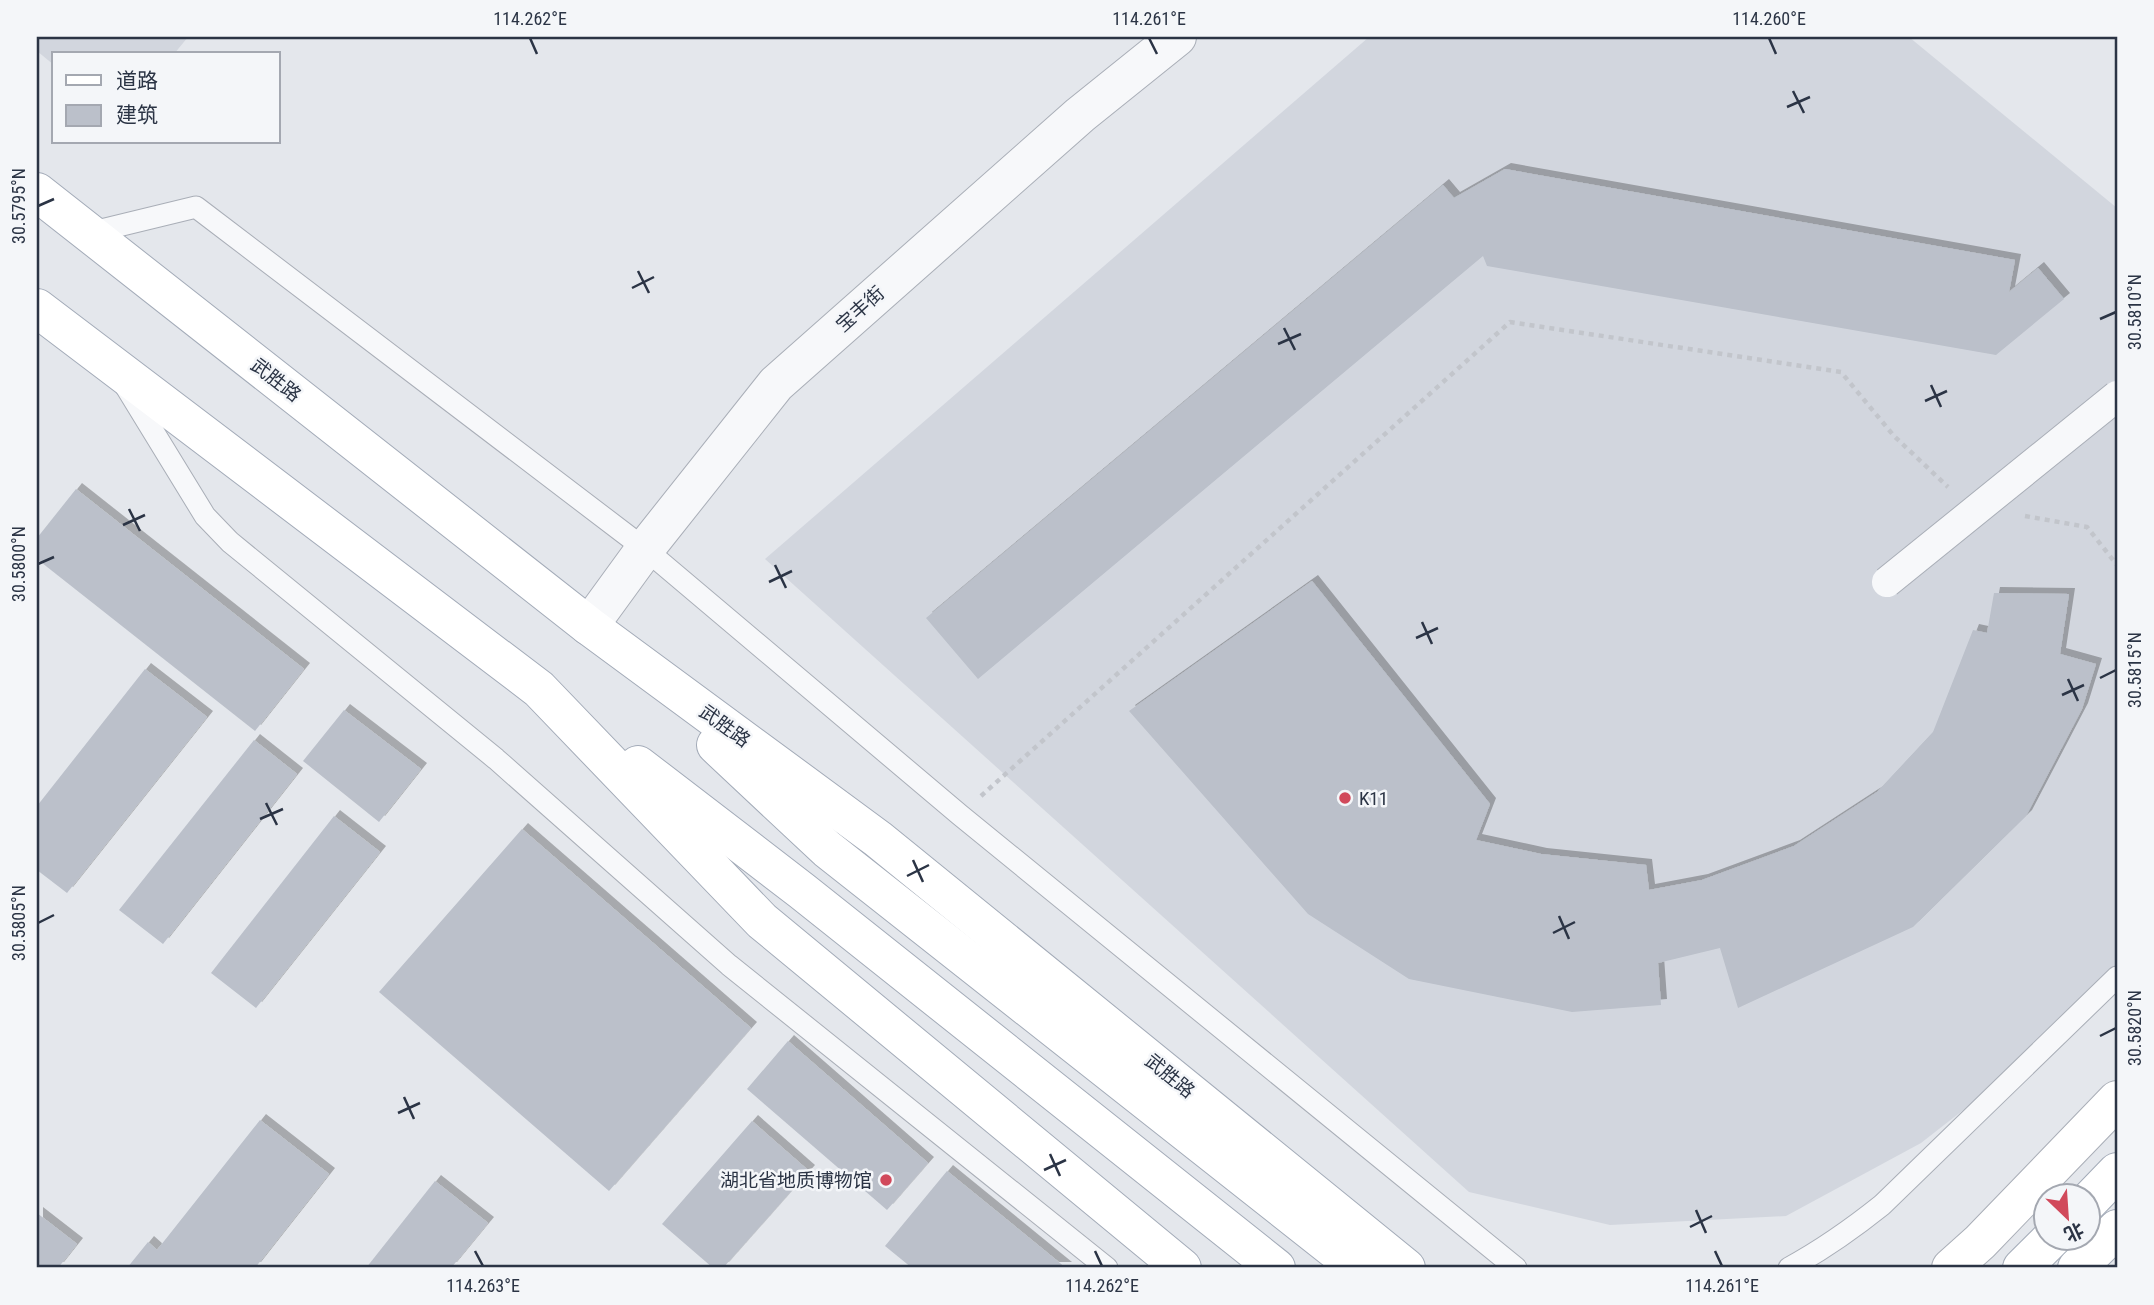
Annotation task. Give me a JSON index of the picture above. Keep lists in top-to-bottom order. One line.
{"streets":{"main road":["武胜路"],"street":["宝丰街"]},"crossings":[["宝丰街","武胜路"]],"places":["K11","湖北省地质博物馆"],"legend":["道路","建筑"],"north":"bottom right","coordinates":["114.262°E","114.261°E","114.260°E","30.5795°N","30.5810°N","30.5800°N","30.5815°N","30.5805°N","30.5820°N","114.263°E"]}
